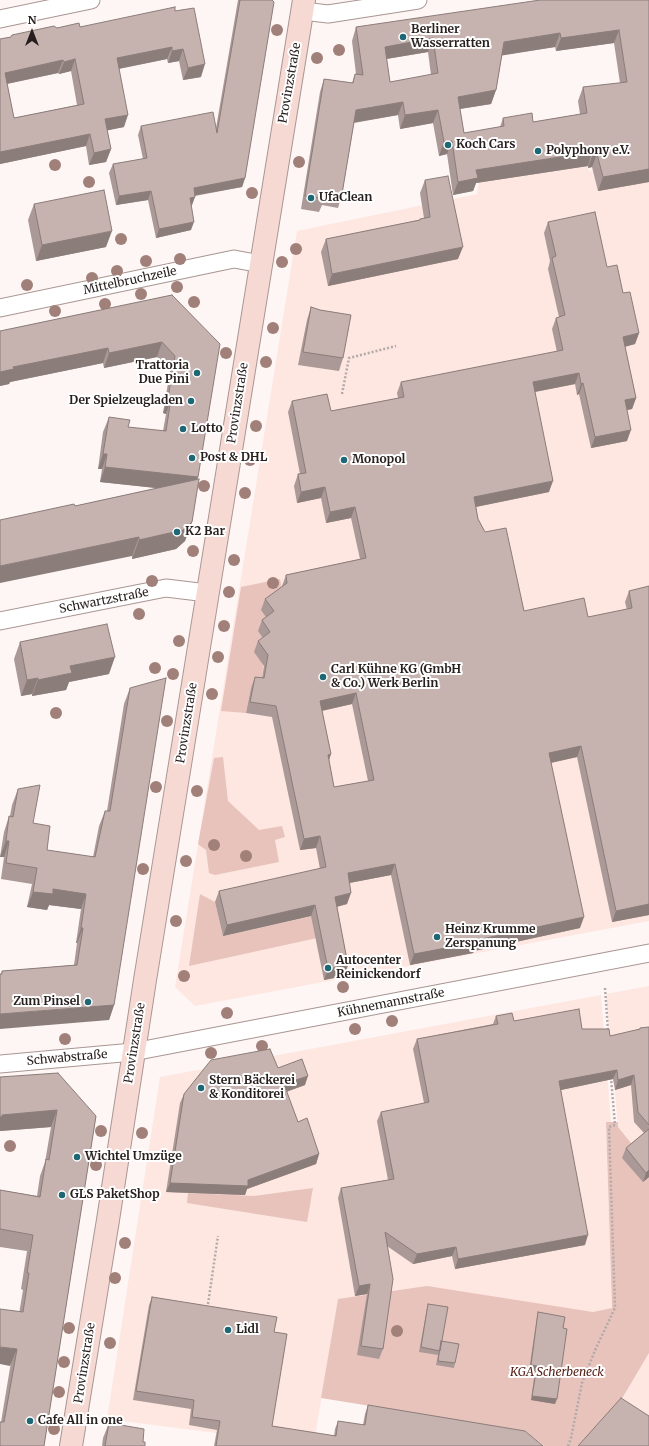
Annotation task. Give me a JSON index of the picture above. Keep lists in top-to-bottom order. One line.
{"streets":{"main road":["Provinzstraße"],"street":["Mittelbruchzeile","Schwartzstraße","Kühnemannstraße","Schwabstraße"]},"crossings":[["Provinzstraße","Mittelbruchzeile"],["Provinzstraße","Schwartzstraße"],["Provinzstraße","Kühnemannstraße"],["Provinzstraße","Schwabstraße"],["Kühnemannstraße","Schwabstraße"]],"parks":["KGA Scherbeneck"],"places":["Berliner Wasserratten","Koch Cars","Polyphony e.V.","UfaClean","Trattoria Due Pini","Der Spielzeugladen","Lotto","Post & DHL","Monopol","K2 Bar","Carl Kühne KG (GmbH & Co.) Werk Berlin","Heinz Krumme Zerspanung","Autocenter Reinickendorf","Zum Pinsel","Stern Bäckerei & Konditorei","Wichtel Umzüge","GLS PaketShop","Lidl","Cafe All in one"],"north":"top"}
